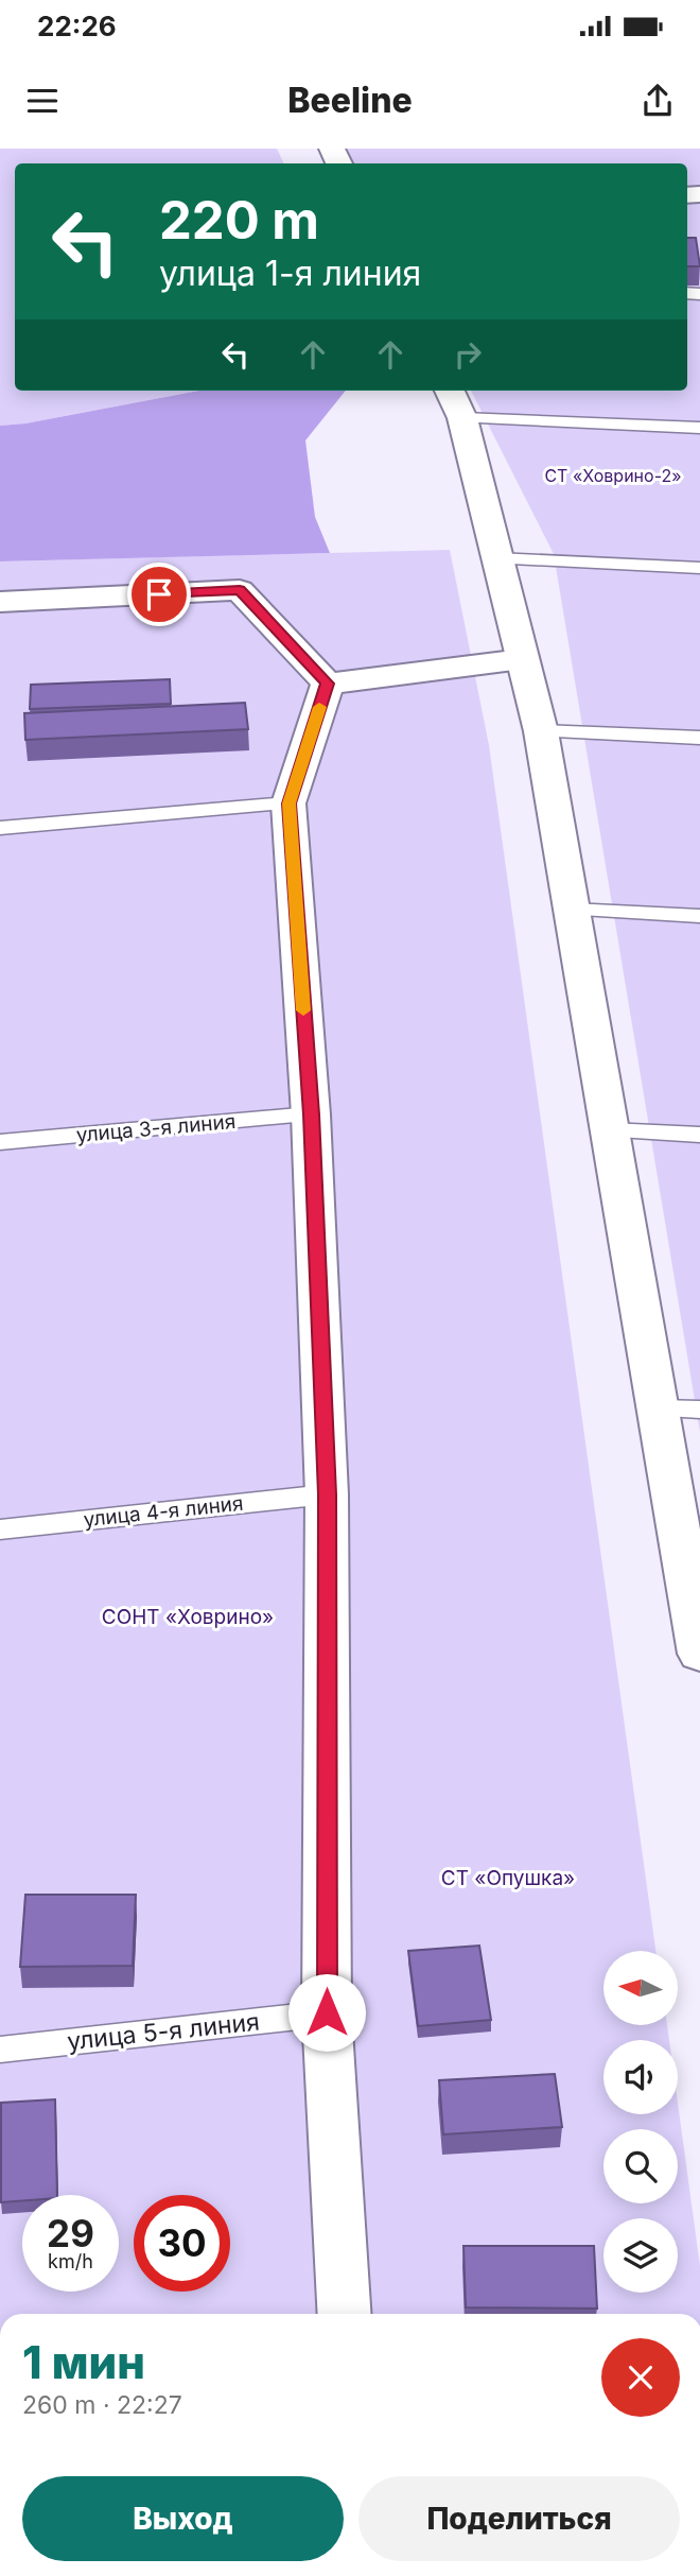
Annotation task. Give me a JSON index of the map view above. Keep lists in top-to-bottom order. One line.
{"streets":{"lane":["улица 3-я линия","улица 4-я линия","улица 5-я линия"]},"parks":["СТ «Ховрино-2»","СОНТ «Ховрино»","СТ «Опушка»"],"north":"left","page":{"status":"22:26","header":"Beeline","turn":["220 m","улица 1-я линия"],"speed":"29 km/h","limit":"30","heading":["1 мин","260 m · 22:27"],"buttons":["Выход","Поделиться"]}}
